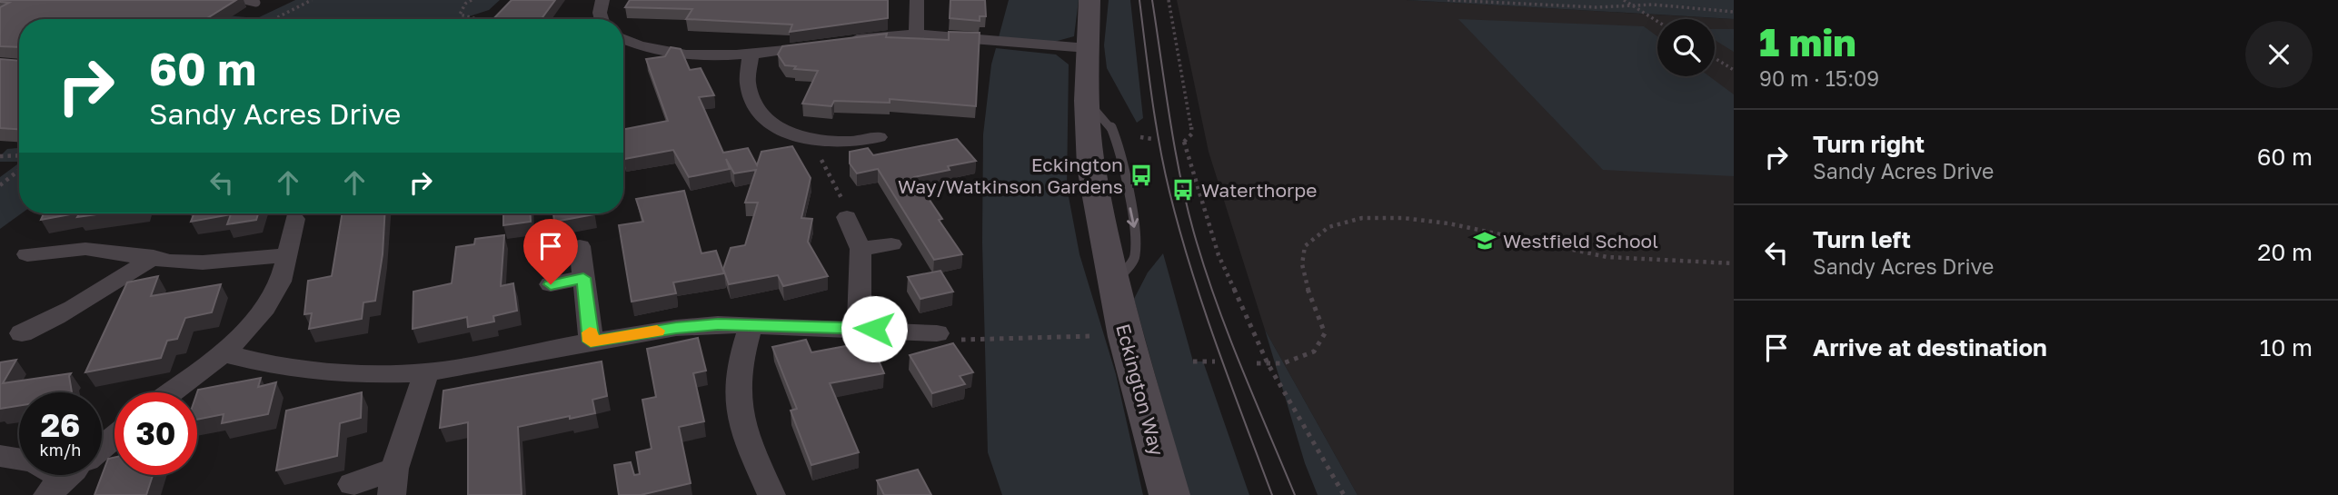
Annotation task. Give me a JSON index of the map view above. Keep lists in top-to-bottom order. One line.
{"streets":{"main road":["Eckington Way"]},"places":{"bus stop":["Eckington Way/Watkinson Gardens","Waterthorpe"],"school or university":["Westfield School"]},"page":{"heading":["1 min","90 m · 15:09"],"turn":["60 m","Sandy Acres Drive"],"list":[{"name":"Turn right","note":"Sandy Acres Drive","value":"60 m"},{"name":"Turn left","note":"Sandy Acres Drive","value":"20 m"},{"name":"Arrive at destination","value":"10 m"}],"speed":"26 km/h","limit":"30"}}
